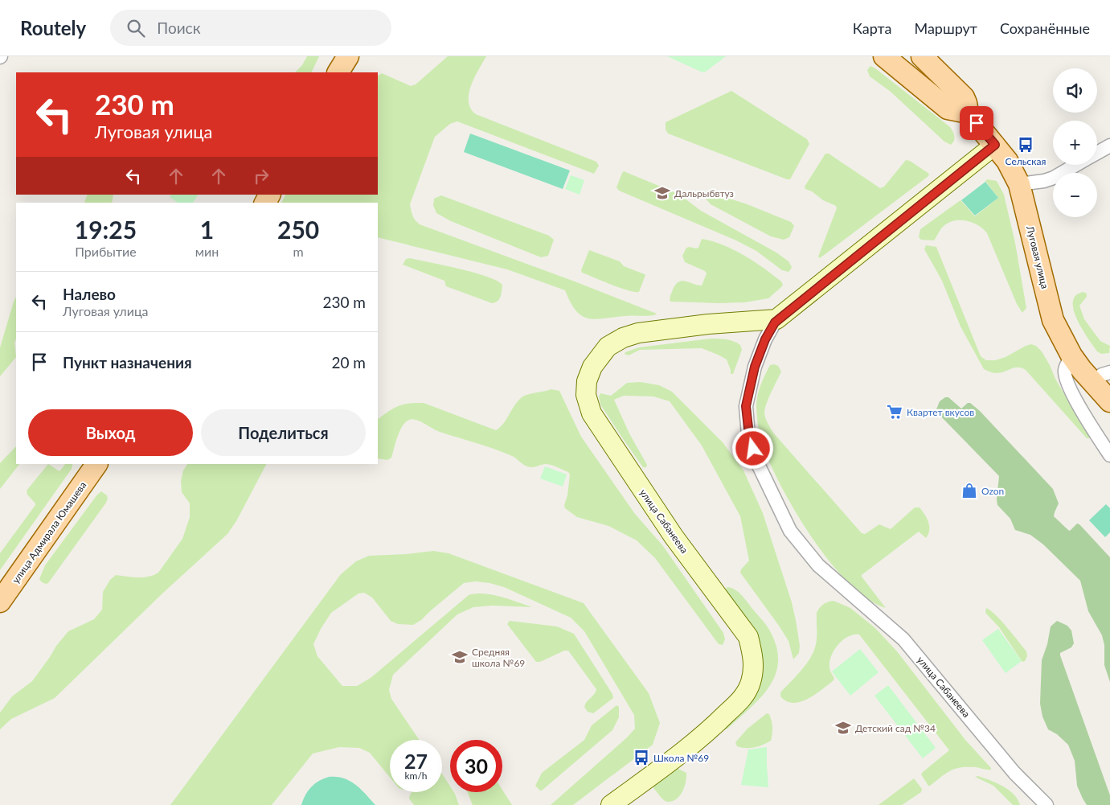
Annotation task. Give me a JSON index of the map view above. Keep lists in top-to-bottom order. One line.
{"streets":{"main road":["Луговая улица","улица Адмирала Юмашева"],"street":["улица Сабанеева"]},"crossings":[["Луговая улица","улица Сабанеева"]],"places":{"bus stop":["Сельская","Школа №69"],"school or university":["Дальрыбвтуз","Средняя школа №69","Детский сад №34"],"supermarket":["Квартет вкусов"],"shop":["Ozon"]},"page":{"header":"Routely","search":"Поиск","nav":["Карта","Маршрут","Сохранённые"],"map_buttons":["+","−"],"turn":["230 m","Луговая улица"],"eta":["19:25","Прибытие","1","мин","250","m"],"list":[{"name":"Налево","note":"Луговая улица","value":"230 m"},{"name":"Пункт назначения","value":"20 m"}],"buttons":["Выход","Поделиться"],"speed":"27 km/h","limit":"30"}}
